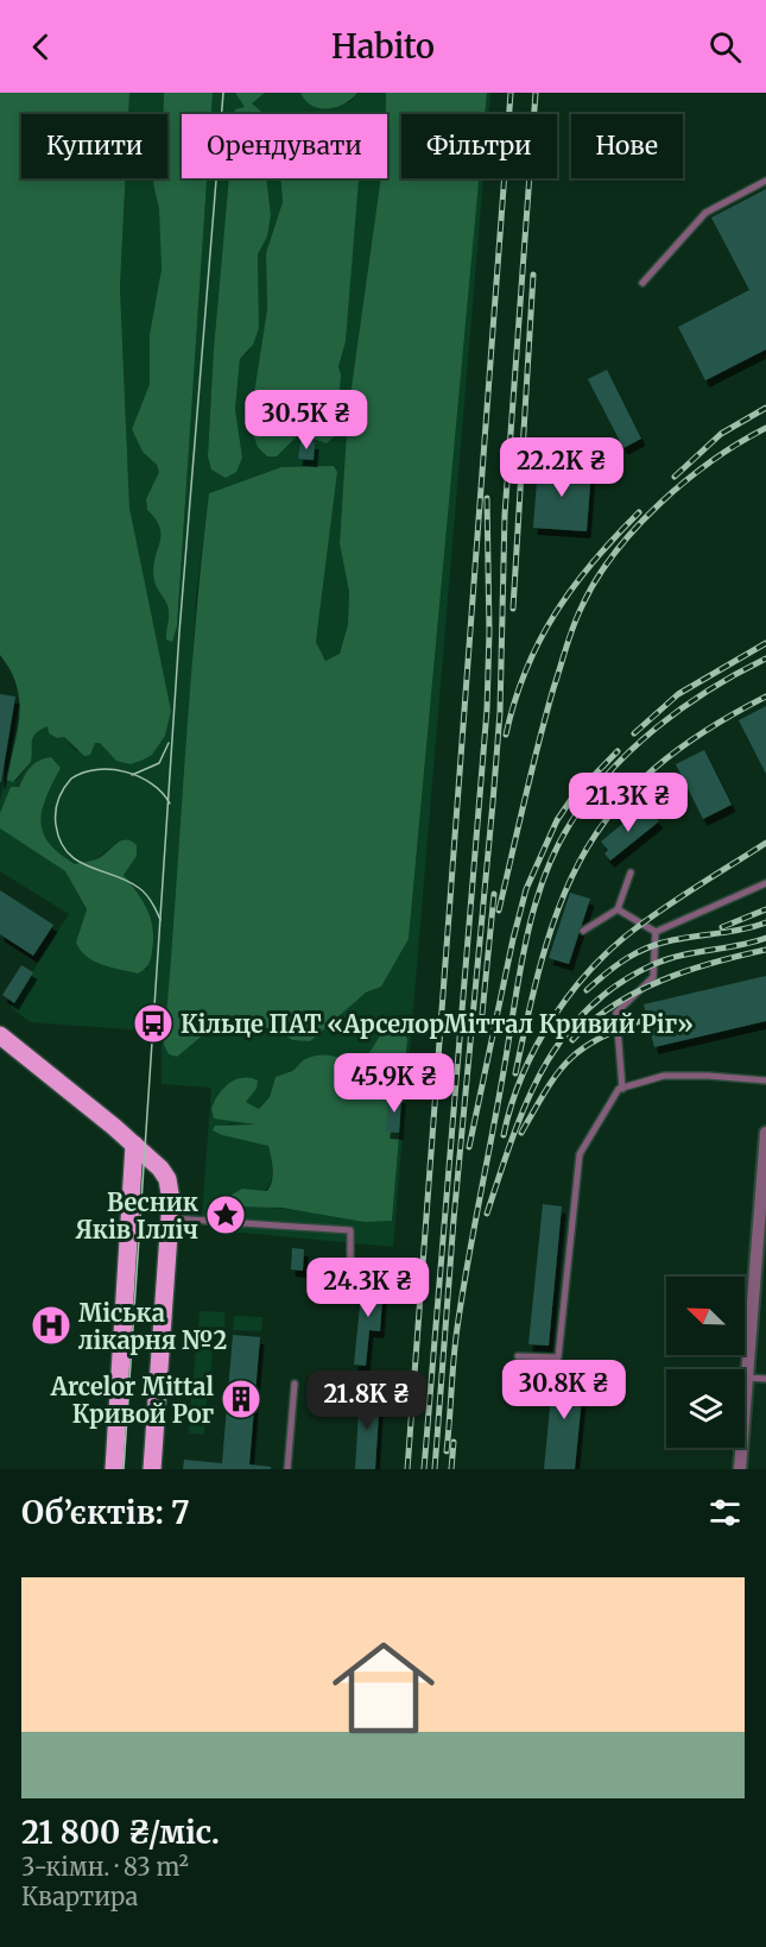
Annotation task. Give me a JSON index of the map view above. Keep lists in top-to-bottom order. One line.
{"places":{"bus stop":["Кільце ПАТ «АрселорМіттал Кривий Ріг»"],"place":["Весник Яків Ілліч"],"hospital":["Міська лікарня №2"],"building":["Arcelor Mittal Кривой Рог"]},"north":"top left","page":{"header":"Habito","chip":["Купити","Орендувати","Фільтри","Нове"],"price":["30.5K ₴","22.2K ₴","21.3K ₴","45.9K ₴","24.3K ₴","30.8K ₴","21.8K ₴"],"heading":"Об’єктів: 7","list":[{"name":"21 800 ₴/міс.","note":"3-кімн. · 83 m² · Квартира"}]}}
